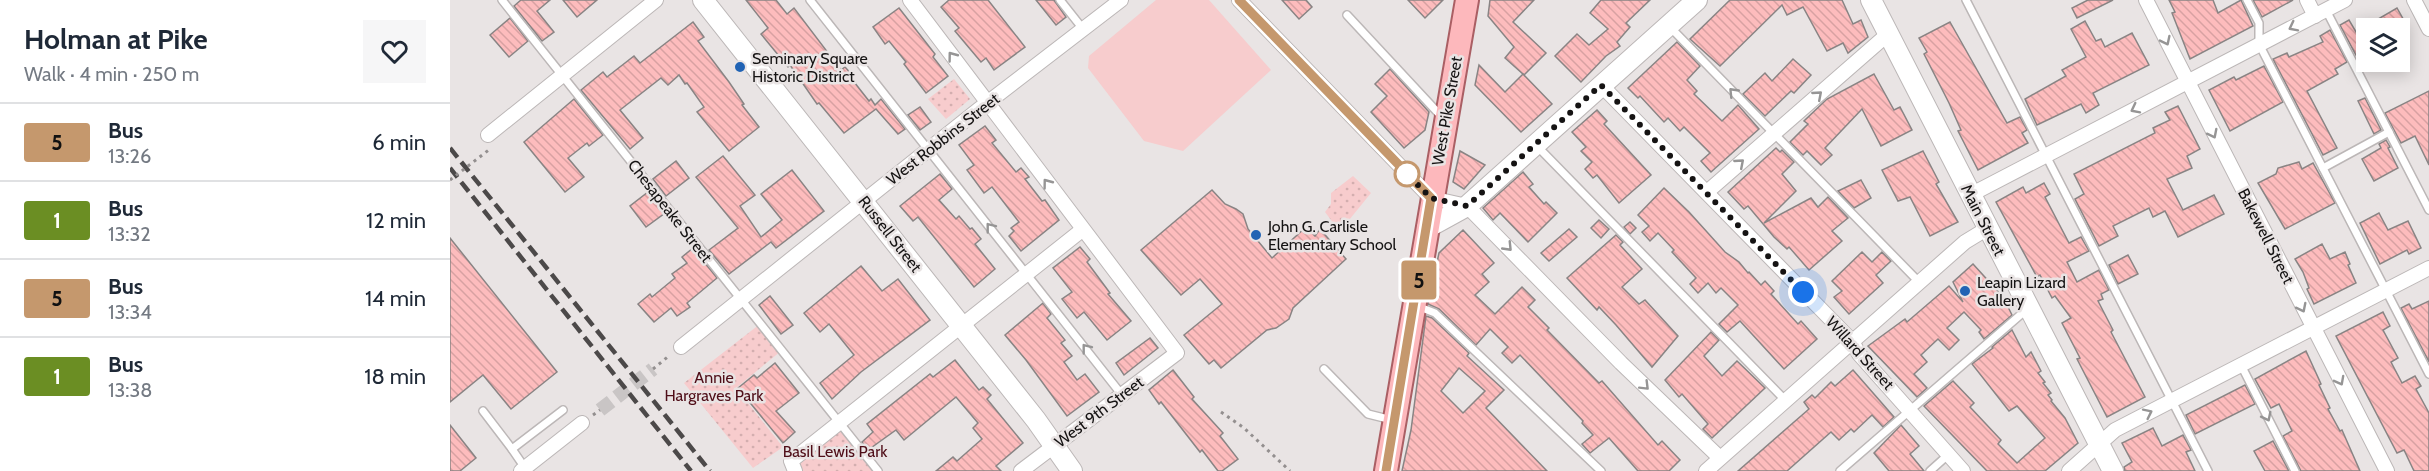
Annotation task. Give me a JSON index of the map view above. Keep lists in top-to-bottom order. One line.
{"streets":{"main road":["West Pike Street"],"street":["West Robbins Street","Main Street","Russell Street","Bakewell Street","Willard Street","West 9th Street"],"lane":["Chesapeake Street"]},"crossings":[["West Robbins Street","Chesapeake Street"],["West Robbins Street","Russell Street"],["Russell Street","West 9th Street"]],"one_way":["Bakewell Street"],"parks":["Annie Hargraves Park","Basil Lewis Park"],"places":["Seminary Square Historic District","John G. Carlisle Elementary School","Leapin Lizard Gallery"],"lines":["bus line 5"],"page":{"heading":["Holman at Pike","Walk · 4 min · 250 m"],"on_map":"5","list":[{"mark":"5","name":"Bus","note":"13:26","value":"6 min"},{"mark":"1","name":"Bus","note":"13:32","value":"12 min"},{"mark":"5","name":"Bus","note":"13:34","value":"14 min"},{"mark":"1","name":"Bus","note":"13:38","value":"18 min"}]}}
